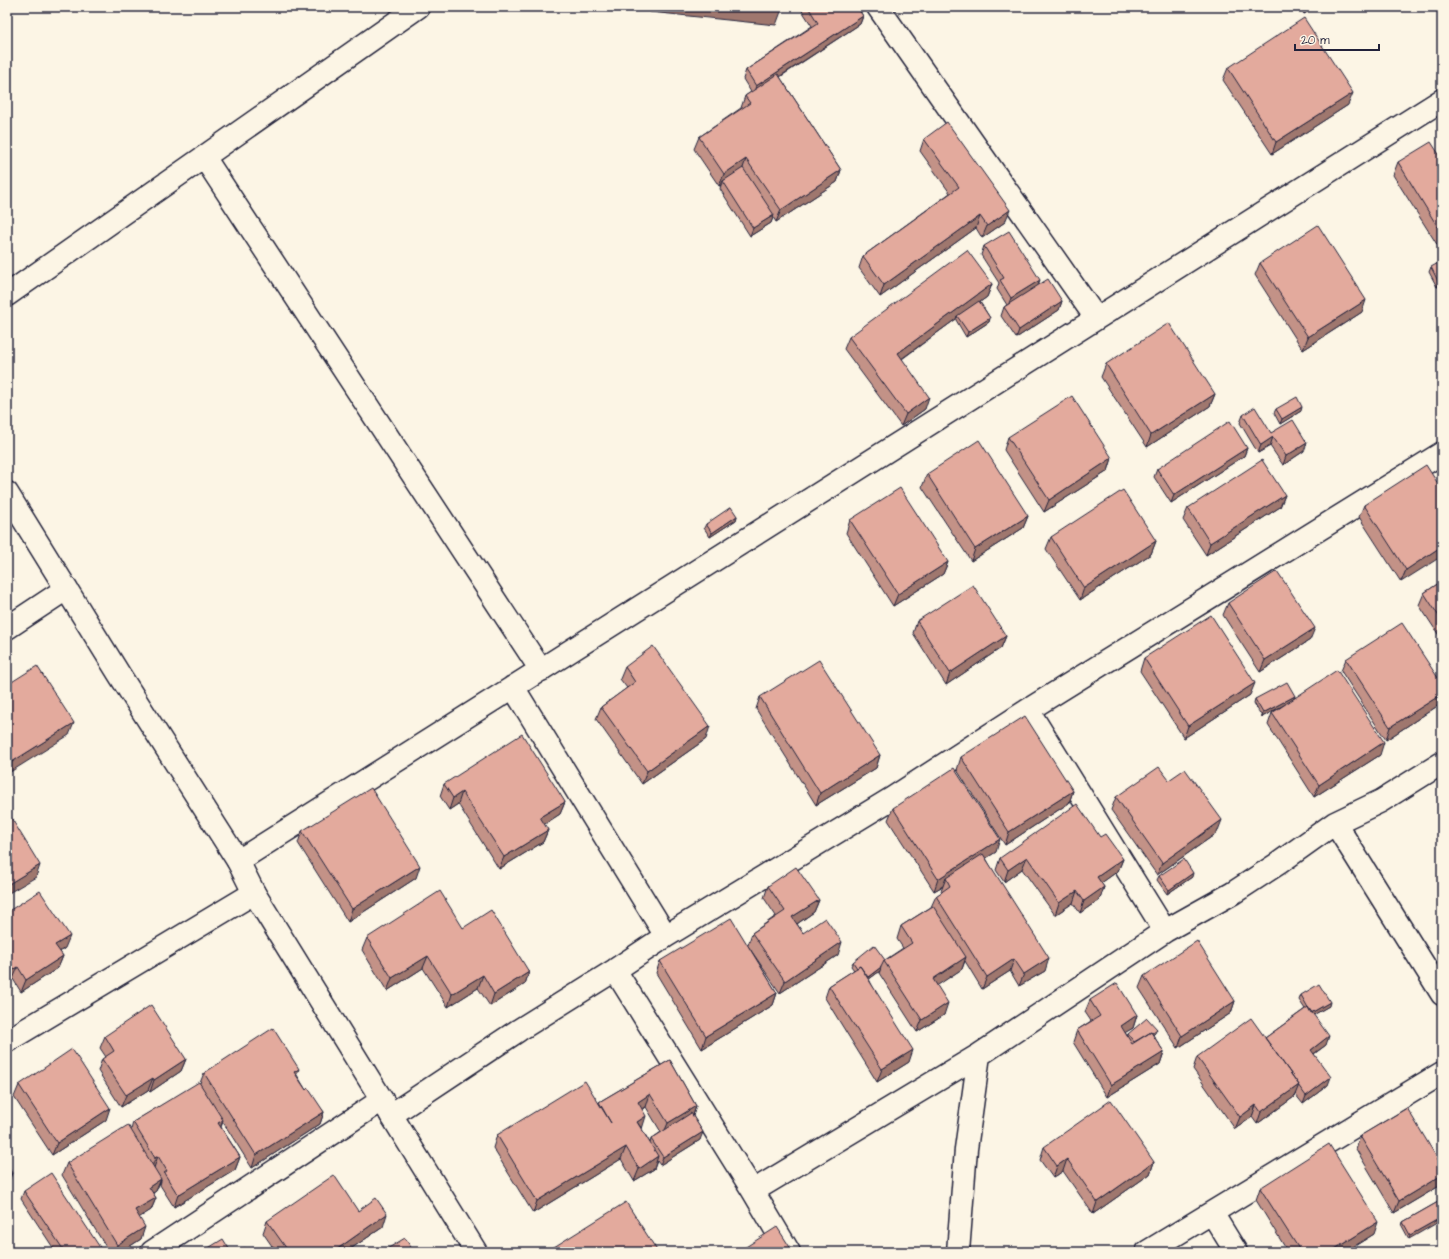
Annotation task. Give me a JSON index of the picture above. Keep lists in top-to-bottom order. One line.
{"scale_bar":"20 m"}
